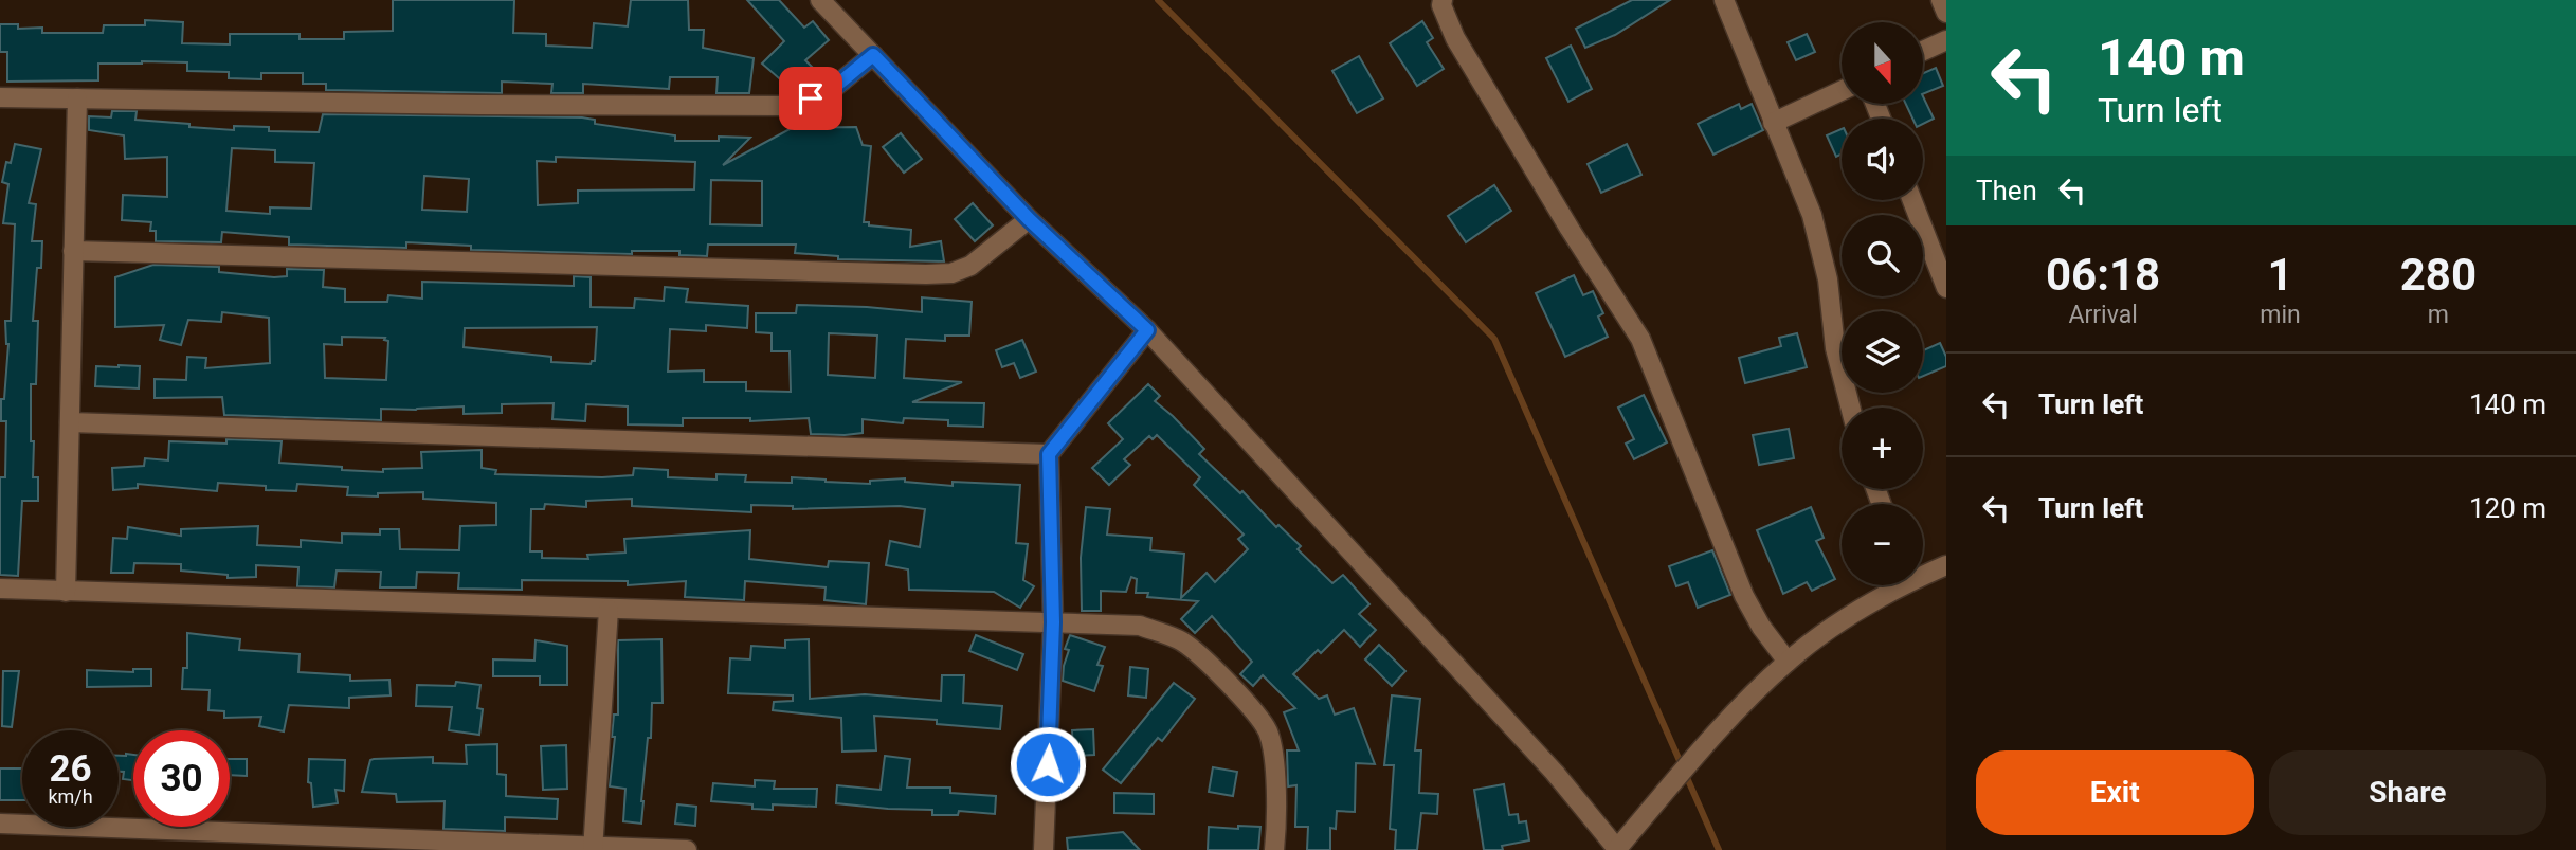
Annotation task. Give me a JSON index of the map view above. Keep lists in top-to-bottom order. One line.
{"north":"bottom","page":{"turn":["140 m","Turn left"],"map_buttons":["+","−"],"then":"Then","eta":["06:18","Arrival","1","min","280","m"],"list":[{"name":"Turn left","value":"140 m"},{"name":"Turn left","value":"120 m"}],"speed":"26 km/h","limit":"30","buttons":["Exit","Share"]}}
